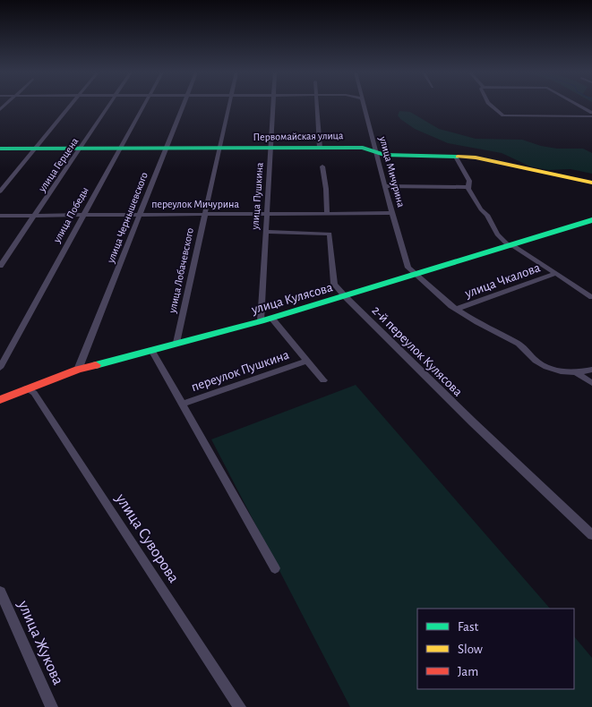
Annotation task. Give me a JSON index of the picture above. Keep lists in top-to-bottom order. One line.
{"streets":{"street":["Первомайская улица","улица Герцена","улица Мичурина","улица Пушкина","переулок Мичурина","улица Победы","улица Чернышевского","улица Лобачевского","улица Чкалова","улица Кулясова","2-й переулок Кулясова","переулок Пушкина","улица Суворова","улица Жукова"]},"crossings":[["Первомайская улица","улица Герцена"],["Первомайская улица","улица Мичурина"],["Первомайская улица","улица Пушкина"],["Первомайская улица","улица Победы"],["Первомайская улица","улица Чернышевского"],["Первомайская улица","улица Лобачевского"],["Первомайская улица","улица Чкалова"],["улица Герцена","переулок Мичурина"],["улица Мичурина","переулок Мичурина"],["улица Мичурина","улица Кулясова"],["улица Пушкина","переулок Мичурина"],["улица Пушкина","улица Кулясова"],["улица Пушкина","2-й переулок Кулясова"],["переулок Мичурина","улица Победы"],["переулок Мичурина","улица Чернышевского"],["переулок Мичурина","улица Лобачевского"],["улица Чернышевского","улица Кулясова"],["улица Лобачевского","улица Кулясова"],["улица Чкалова","улица Кулясова"],["улица Кулясова","2-й переулок Кулясова"],["улица Кулясова","улица Суворова"]],"legend":["Fast","Slow","Jam"]}
